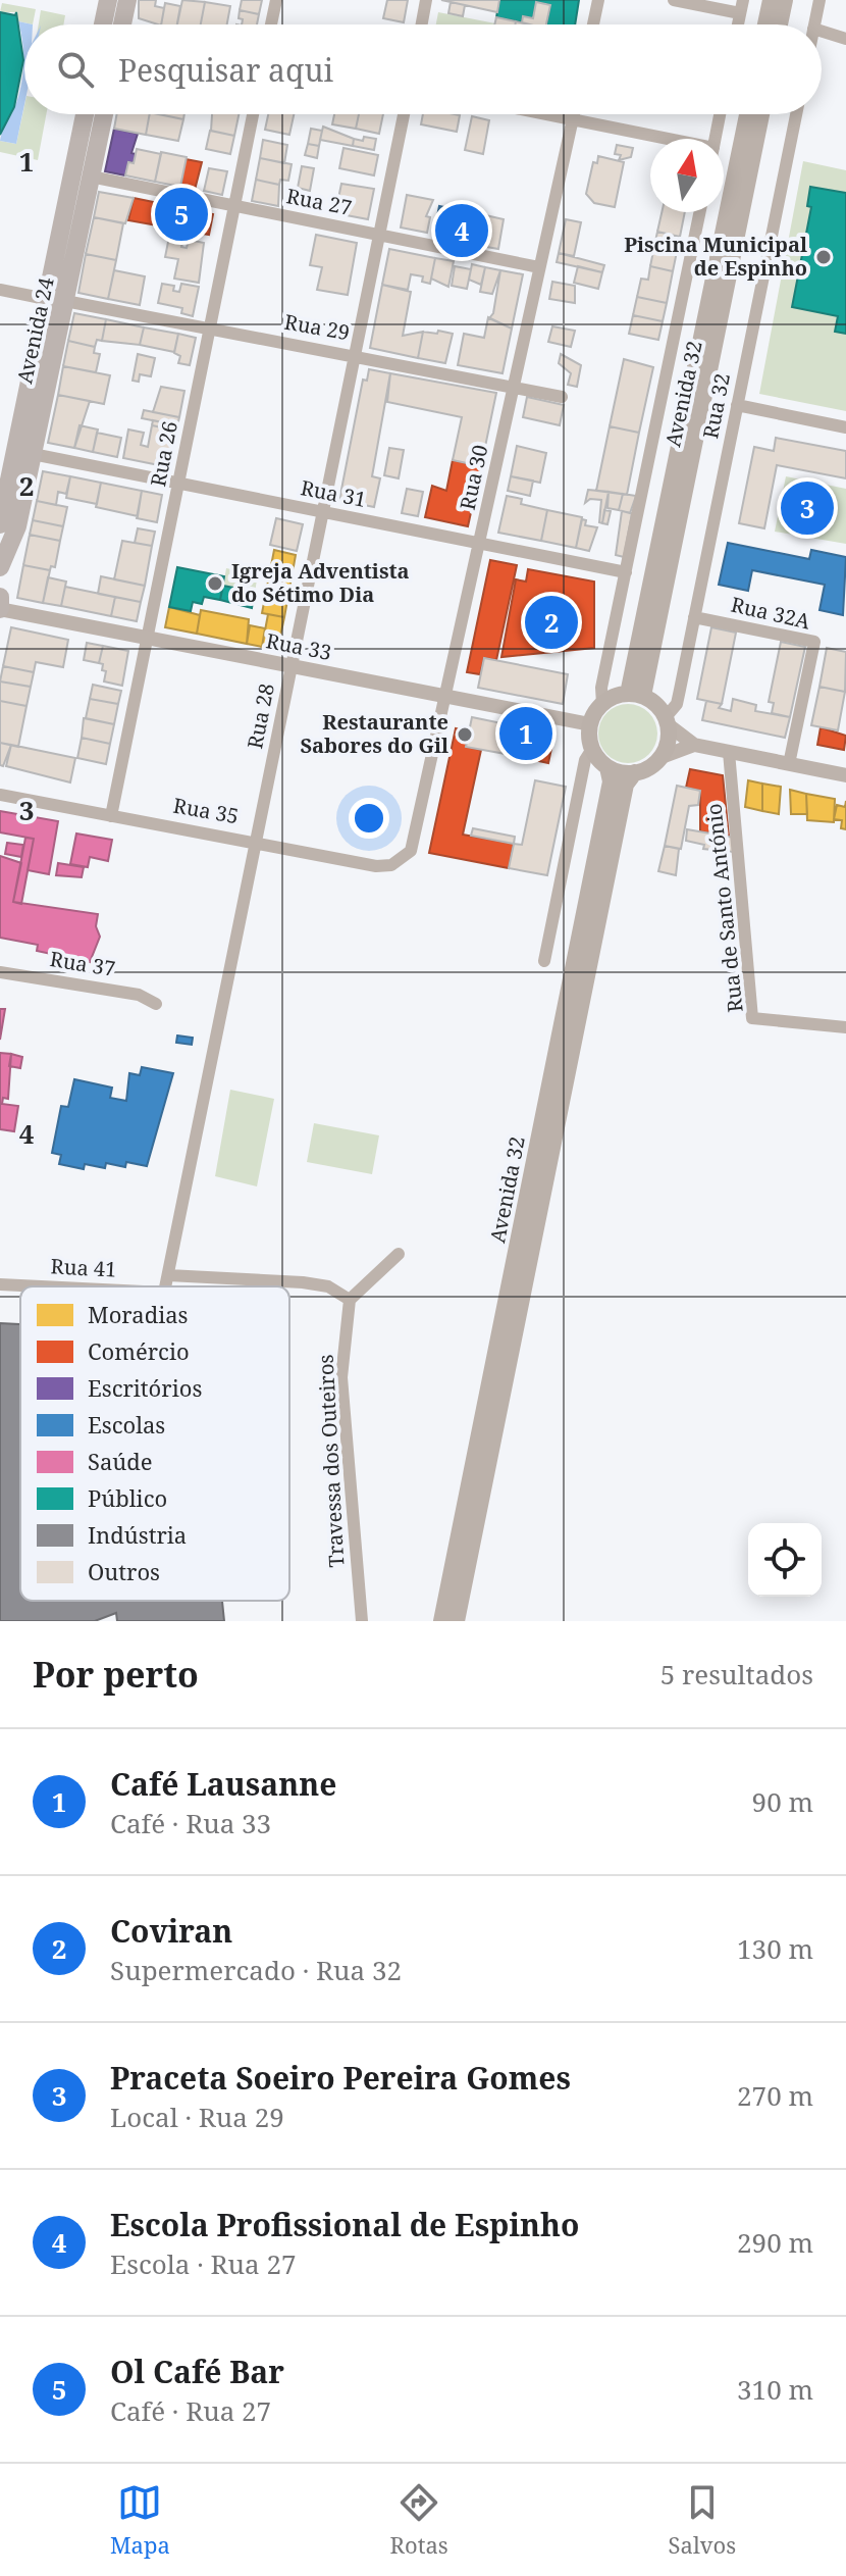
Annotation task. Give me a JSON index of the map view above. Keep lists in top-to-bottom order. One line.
{"streets":{"main road":["Avenida 24","Avenida 32"],"street":["Rua 27","Rua 29","Rua 32","Rua 26","Rua 30","Rua 31","Rua 32A","Rua 33","Rua 28","Rua 35","Rua de Santo António","Rua 37","Rua 41","Travessa dos Outeiros"]},"crossings":[["Rua 27","Avenida 24"],["Rua 27","Rua 26"],["Rua 27","Rua 30"],["Rua 27","Rua 28"],["Rua 29","Avenida 24"],["Rua 29","Rua 26"],["Rua 29","Rua 30"],["Rua 29","Rua 28"],["Avenida 24","Rua 31"],["Avenida 32","Rua 32"],["Avenida 32","Rua 33"],["Rua 32","Rua 32A"],["Rua 32","Rua 33"],["Rua 26","Rua 31"],["Rua 26","Rua 33"],["Rua 26","Rua 35"],["Rua 30","Rua 31"],["Rua 30","Rua 33"],["Rua 30","Rua 35"],["Rua 31","Rua 28"],["Rua 33","Rua 28"],["Rua 28","Rua 35"]],"places":["Piscina Municipal de Espinho","Igreja Adventista do Sétimo Dia","Restaurante Sabores do Gil"],"legend":["Moradias","Comércio","Escritórios","Escolas","Saúde","Público","Indústria","Outros"],"north":"top","page":{"search":"Pesquisar aqui","pins":["5","4","3","2","1"],"heading":["Por perto","5 resultados"],"list":[{"mark":"1","name":"Café Lausanne","note":"Café · Rua 33","value":"90 m"},{"mark":"2","name":"Coviran","note":"Supermercado · Rua 32","value":"130 m"},{"mark":"3","name":"Praceta Soeiro Pereira Gomes","note":"Local · Rua 29","value":"270 m"},{"mark":"4","name":"Escola Profissional de Espinho","note":"Escola · Rua 27","value":"290 m"},{"mark":"5","name":"Ol Café Bar","note":"Café · Rua 27","value":"310 m"}],"nav":["Mapa","Rotas","Salvos"]},"grid":{"rows":["1","2","3","4"]}}
